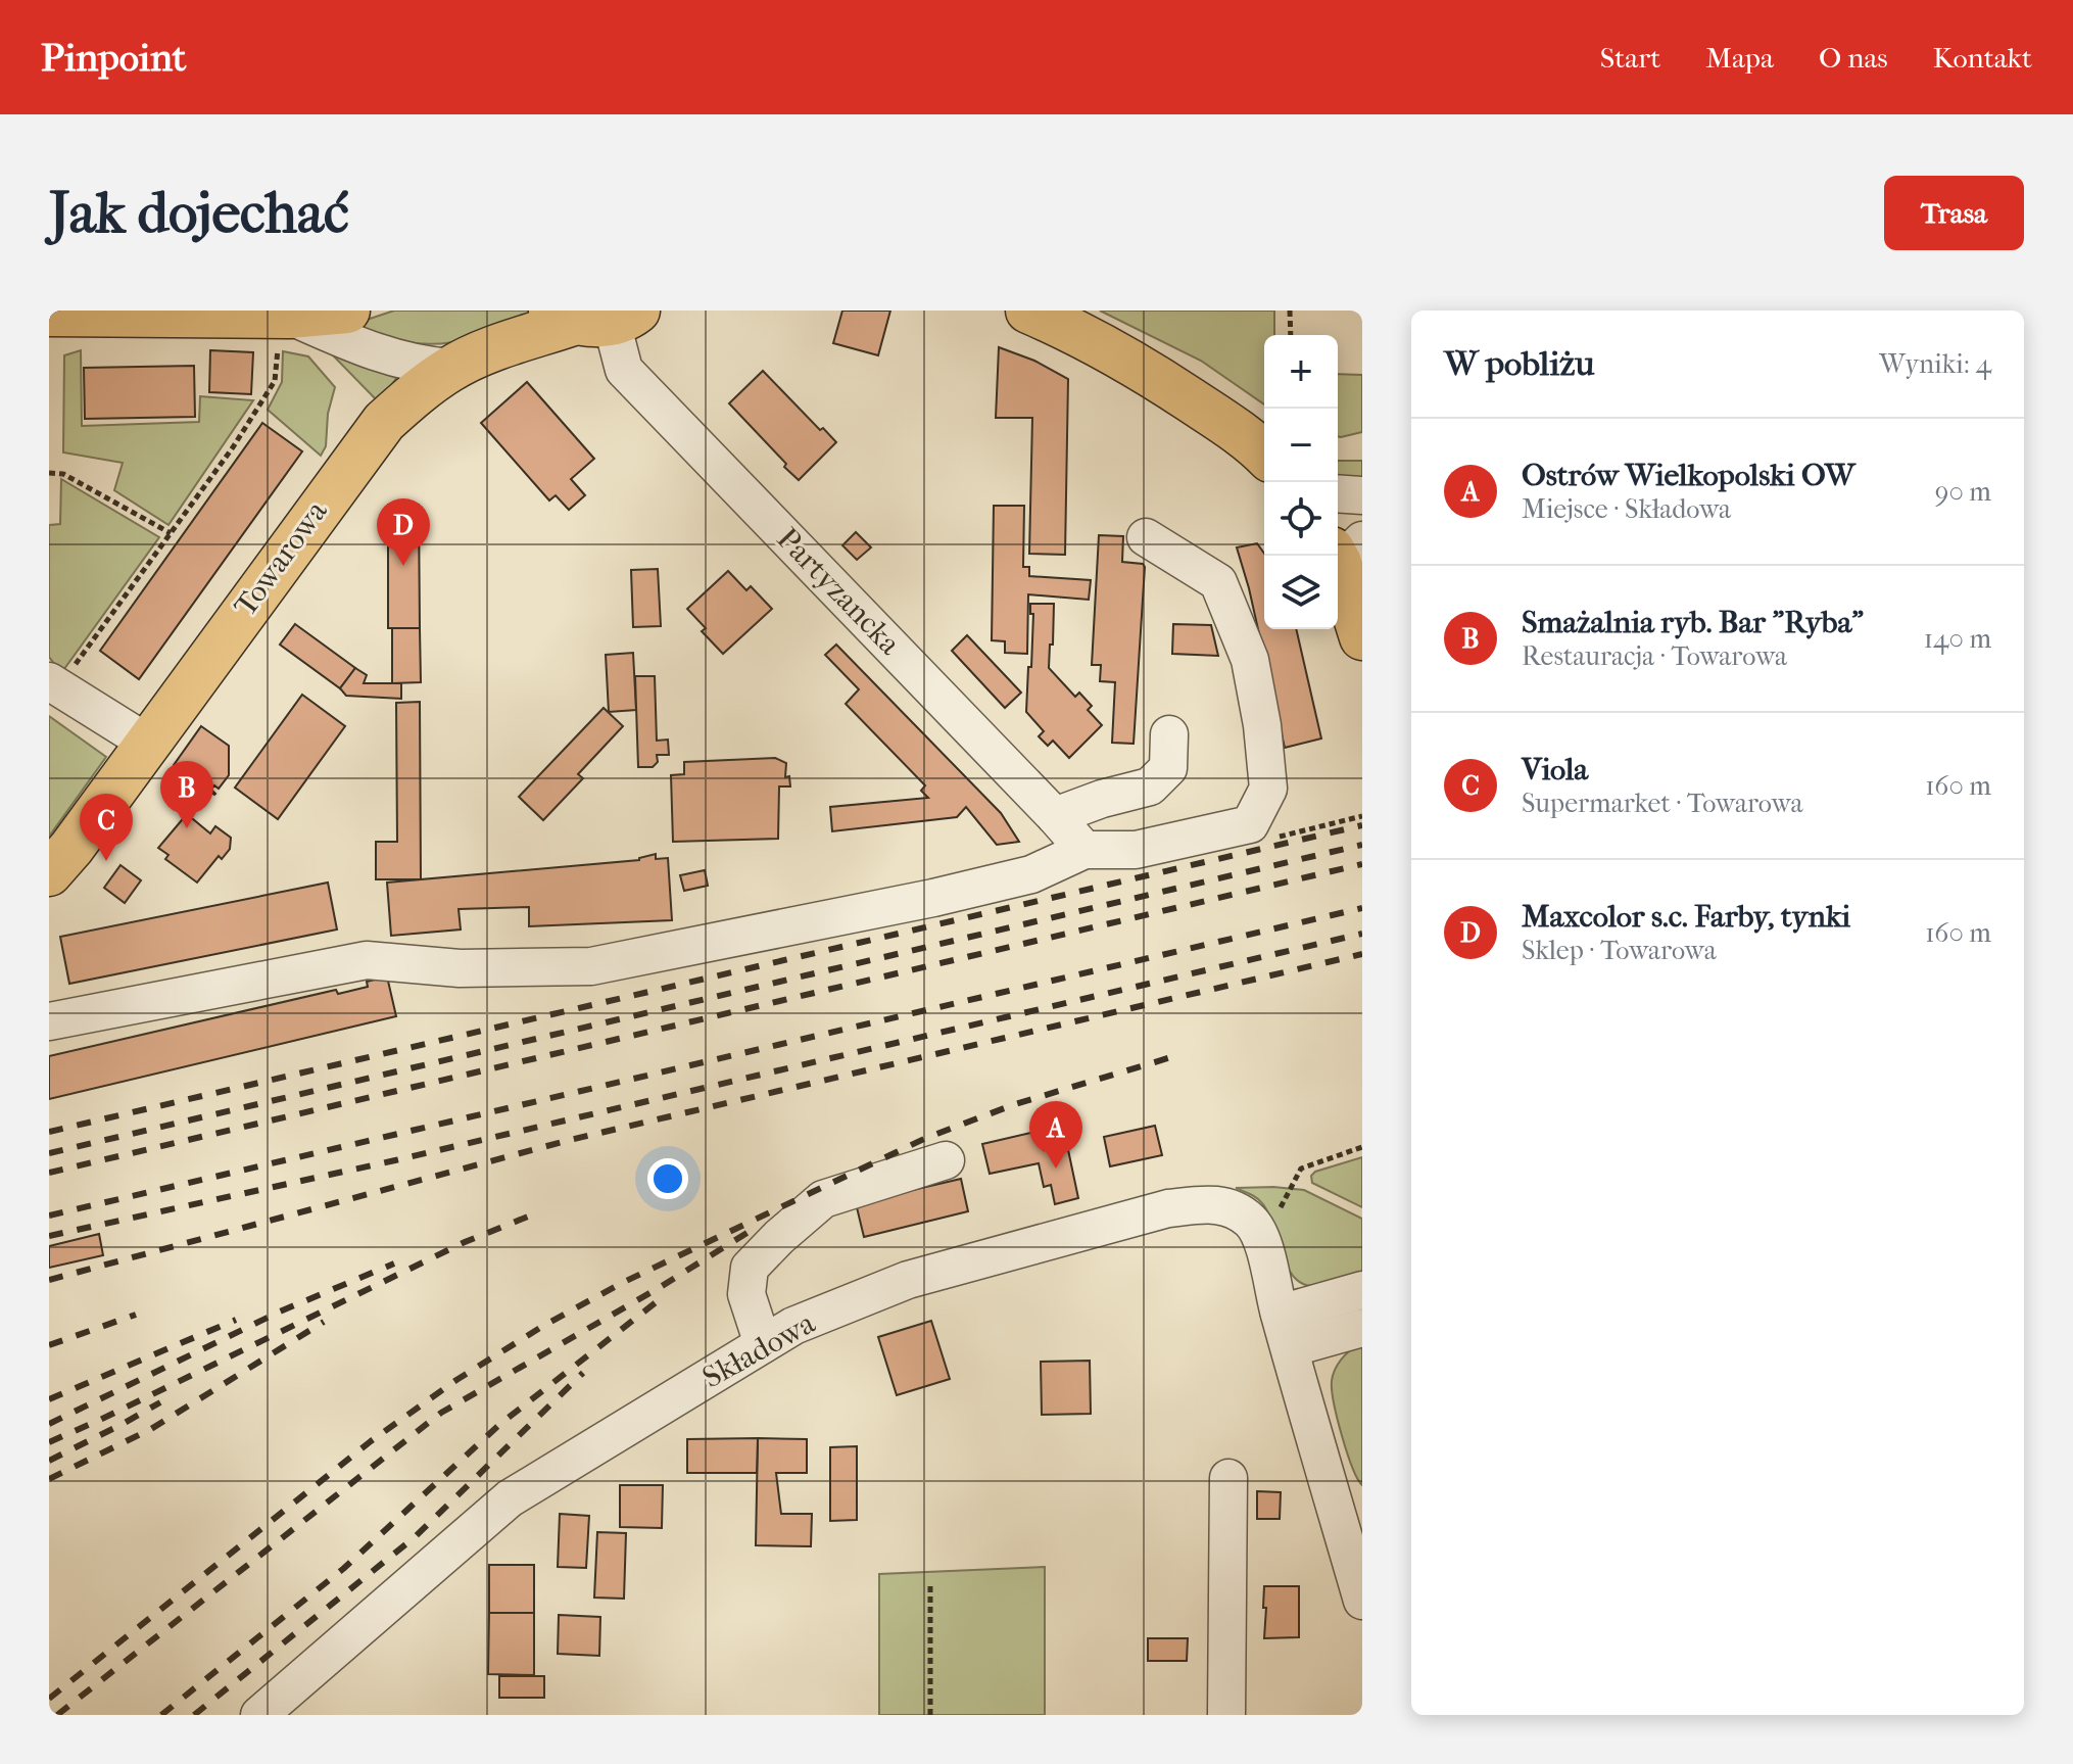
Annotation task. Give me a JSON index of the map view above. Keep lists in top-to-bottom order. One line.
{"streets":{"main road":["Towarowa"],"street":["Partyzancka","Składowa"]},"crossings":[["Towarowa","Partyzancka"]],"page":{"header":"Pinpoint","nav":["Start","Mapa","O nas","Kontakt"],"buttons":"Trasa","title":"Jak dojechać","heading":["W pobliżu","Wyniki: 4"],"map_buttons":["+","−"],"list":[{"mark":"A","name":"Ostrów Wielkopolski OW","note":"Miejsce · Składowa","value":"90 m"},{"mark":"B","name":"Smażalnia ryb. Bar \"Ryba\"","note":"Restauracja · Towarowa","value":"140 m"},{"mark":"C","name":"Viola","note":"Supermarket · Towarowa","value":"160 m"},{"mark":"D","name":"Maxcolor s.c. Farby, tynki","note":"Sklep · Towarowa","value":"160 m"}],"pins":["D","B","C","A"]}}
